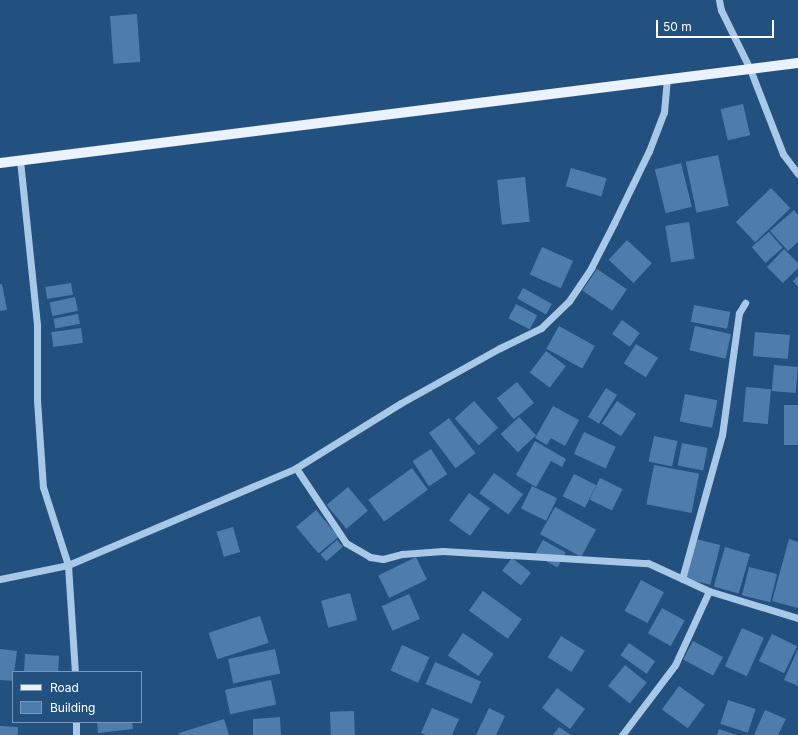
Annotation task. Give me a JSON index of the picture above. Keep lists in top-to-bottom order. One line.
{"legend":["Road","Building"],"scale_bar":"50 m"}
